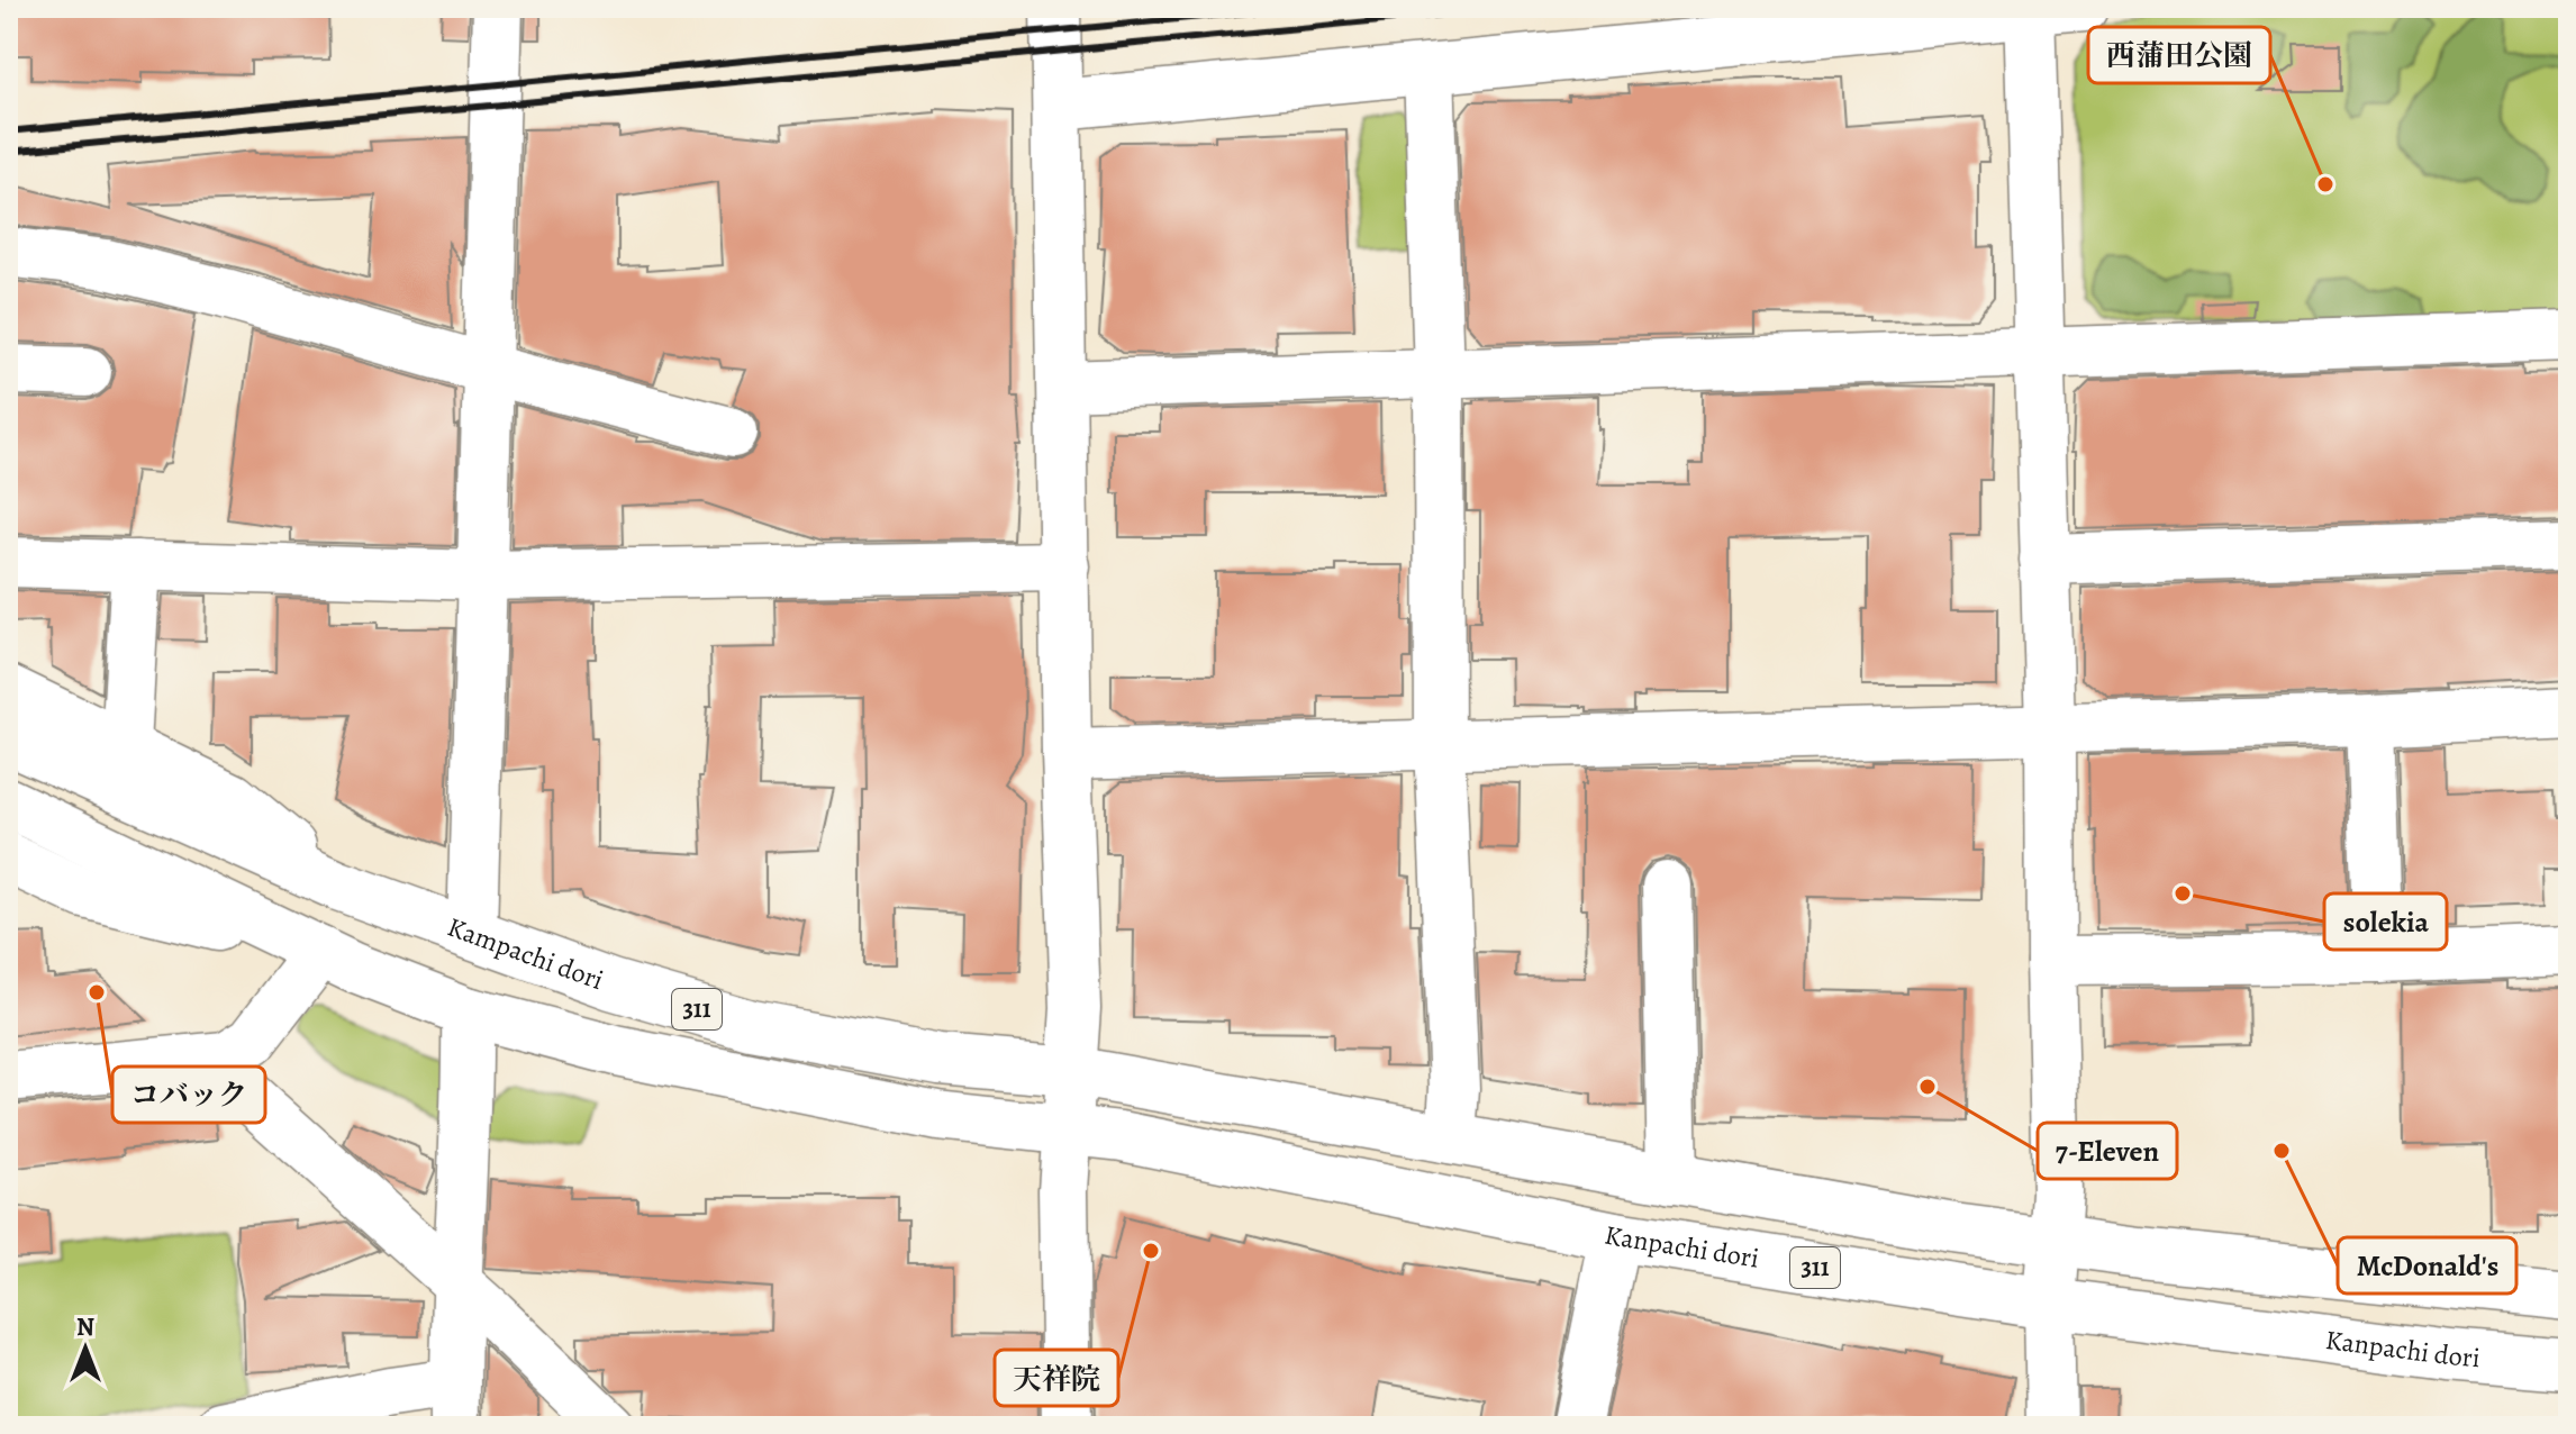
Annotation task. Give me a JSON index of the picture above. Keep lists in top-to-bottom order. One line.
{"streets":{"street":["Kampachi dori","311","Kanpachi dori"]},"crossings":[["Kampachi dori","311"],["311","Kanpachi dori"]],"places":["西蒲田公園","solekia","コバック","7-Eleven","McDonald's","天祥院"],"north":"top"}
